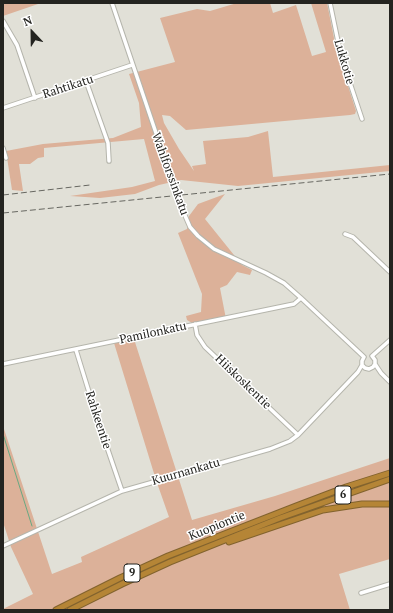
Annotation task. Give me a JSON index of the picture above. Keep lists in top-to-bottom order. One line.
{"streets":{"highway":["6","Kuopiontie","9"],"street":["Lukkotie","Rahtikatu","Wahlforssinkatu","Pamilonkatu","Hiiskoskentie","Rahkeentie","Kuurnankatu"]},"crossings":[["Rahtikatu","Wahlforssinkatu"],["Wahlforssinkatu","Pamilonkatu"],["Wahlforssinkatu","Kuurnankatu"],["Pamilonkatu","Hiiskoskentie"],["Pamilonkatu","Rahkeentie"],["Hiiskoskentie","Kuurnankatu"],["Rahkeentie","Kuurnankatu"]],"north":"top"}
